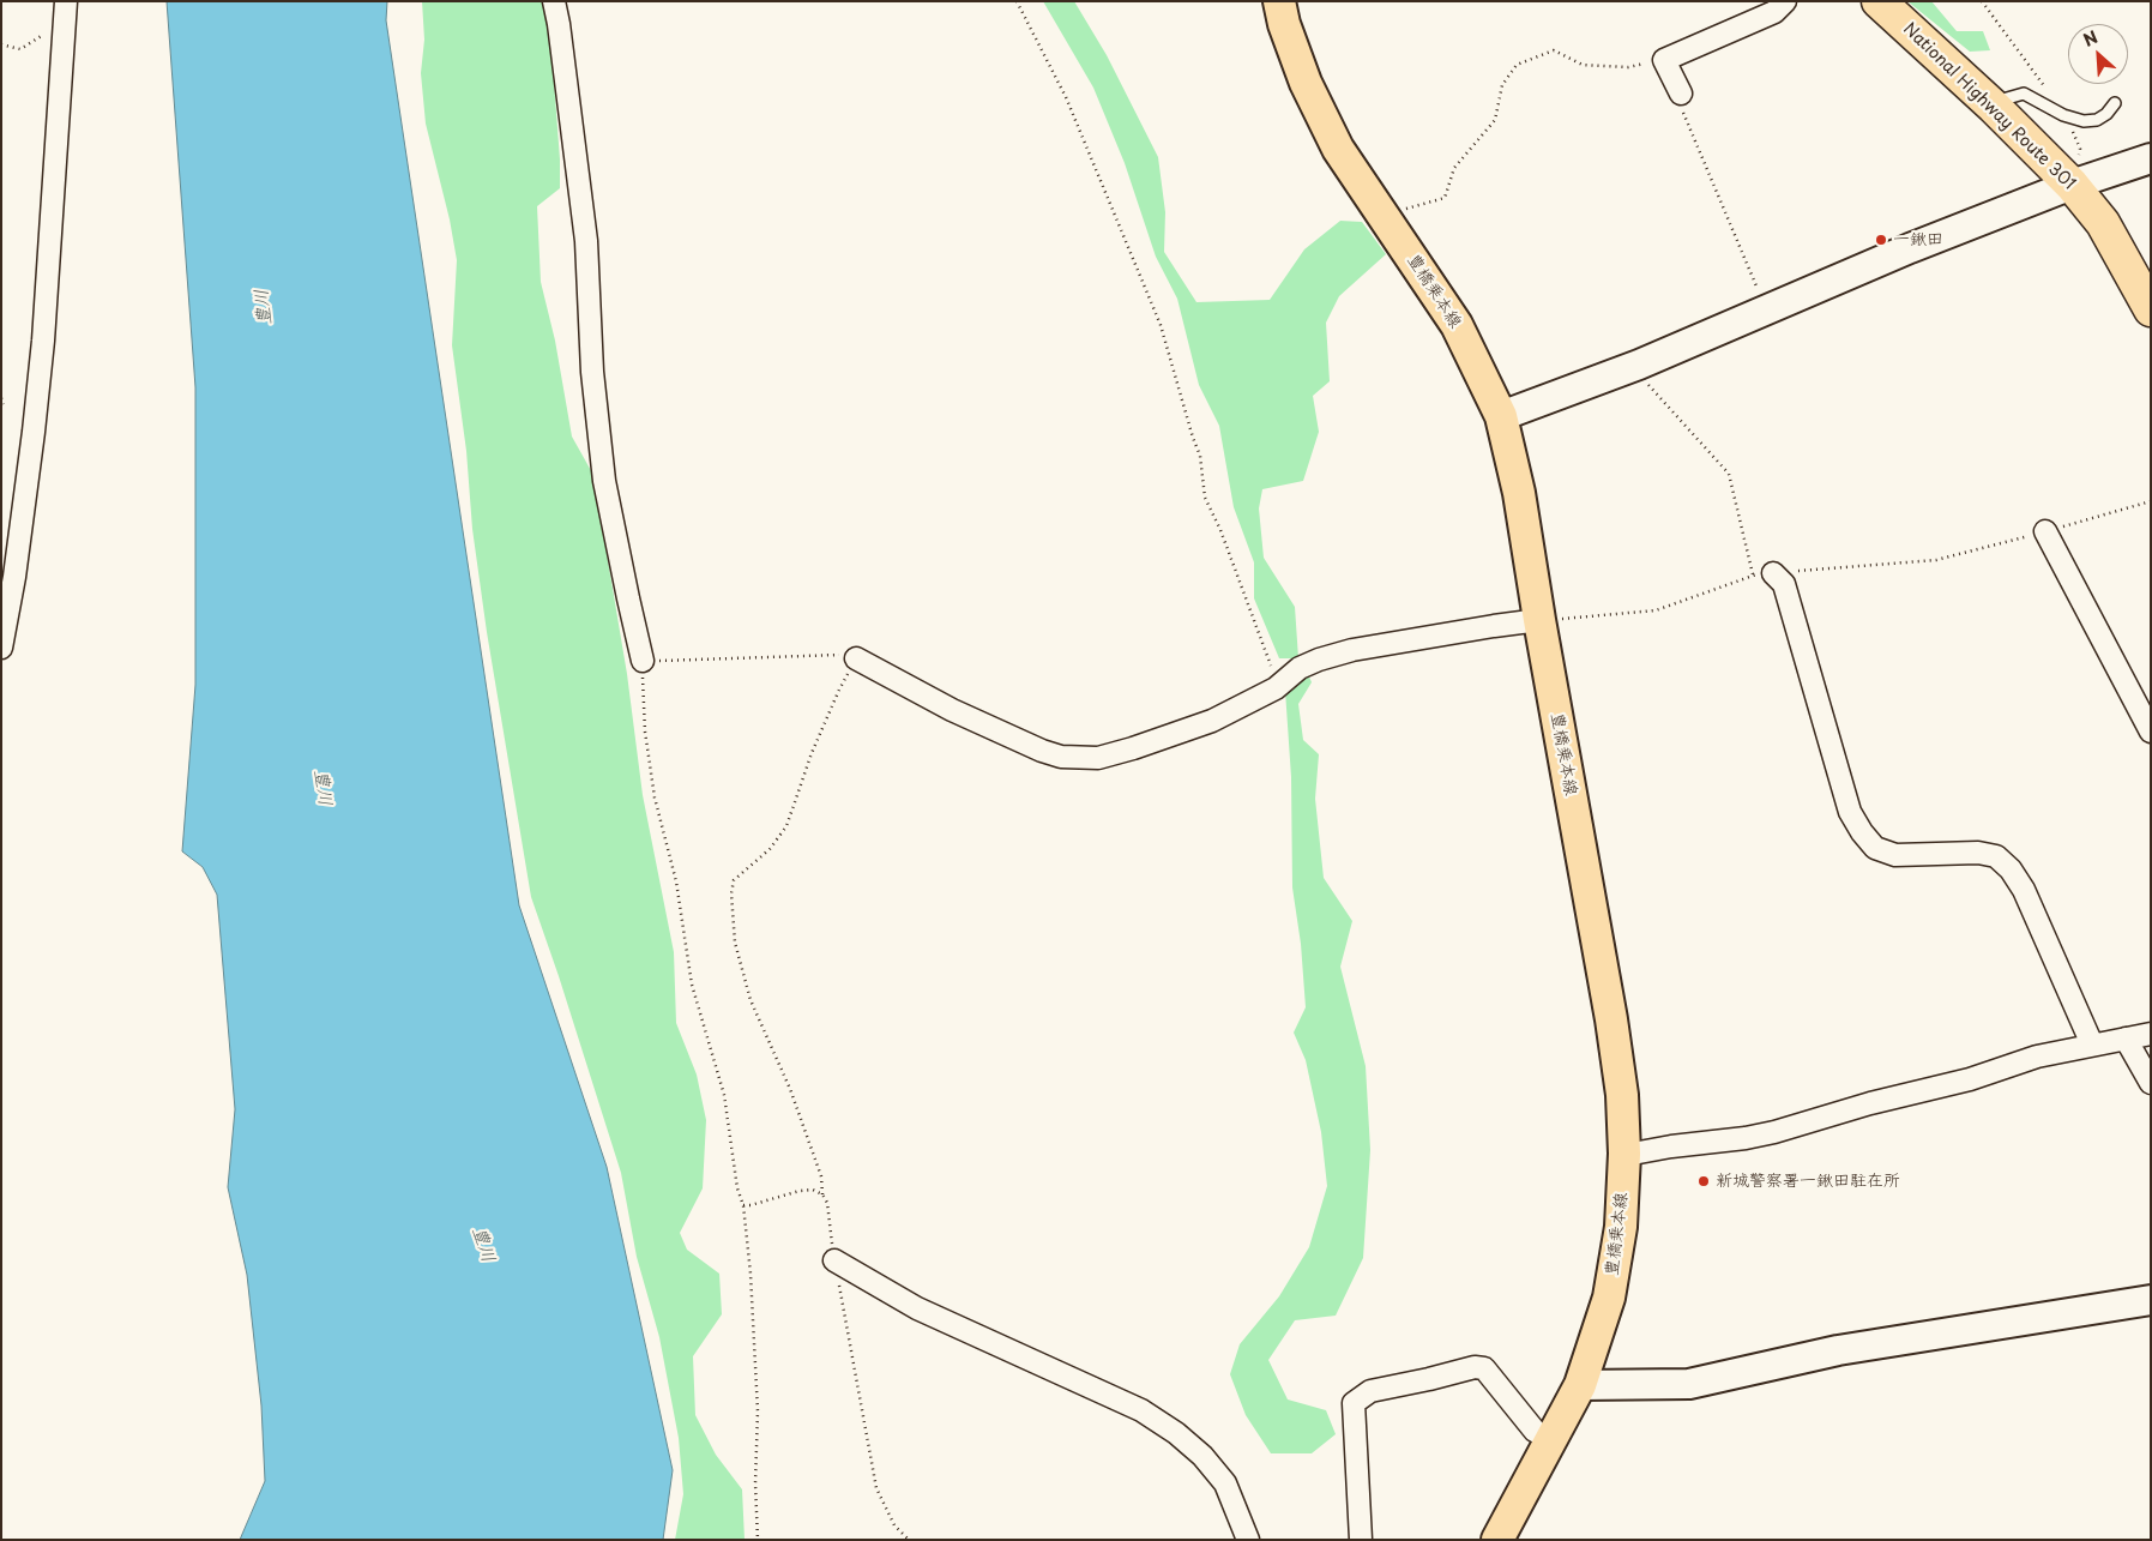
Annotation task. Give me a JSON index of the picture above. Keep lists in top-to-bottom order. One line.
{"streets":{"highway":["National Highway Route 301"],"main road":["豊橋乗本線"]},"water":["豊川"],"places":["一鍬田","新城警察署一鍬田駐在所"],"north":"top left"}
